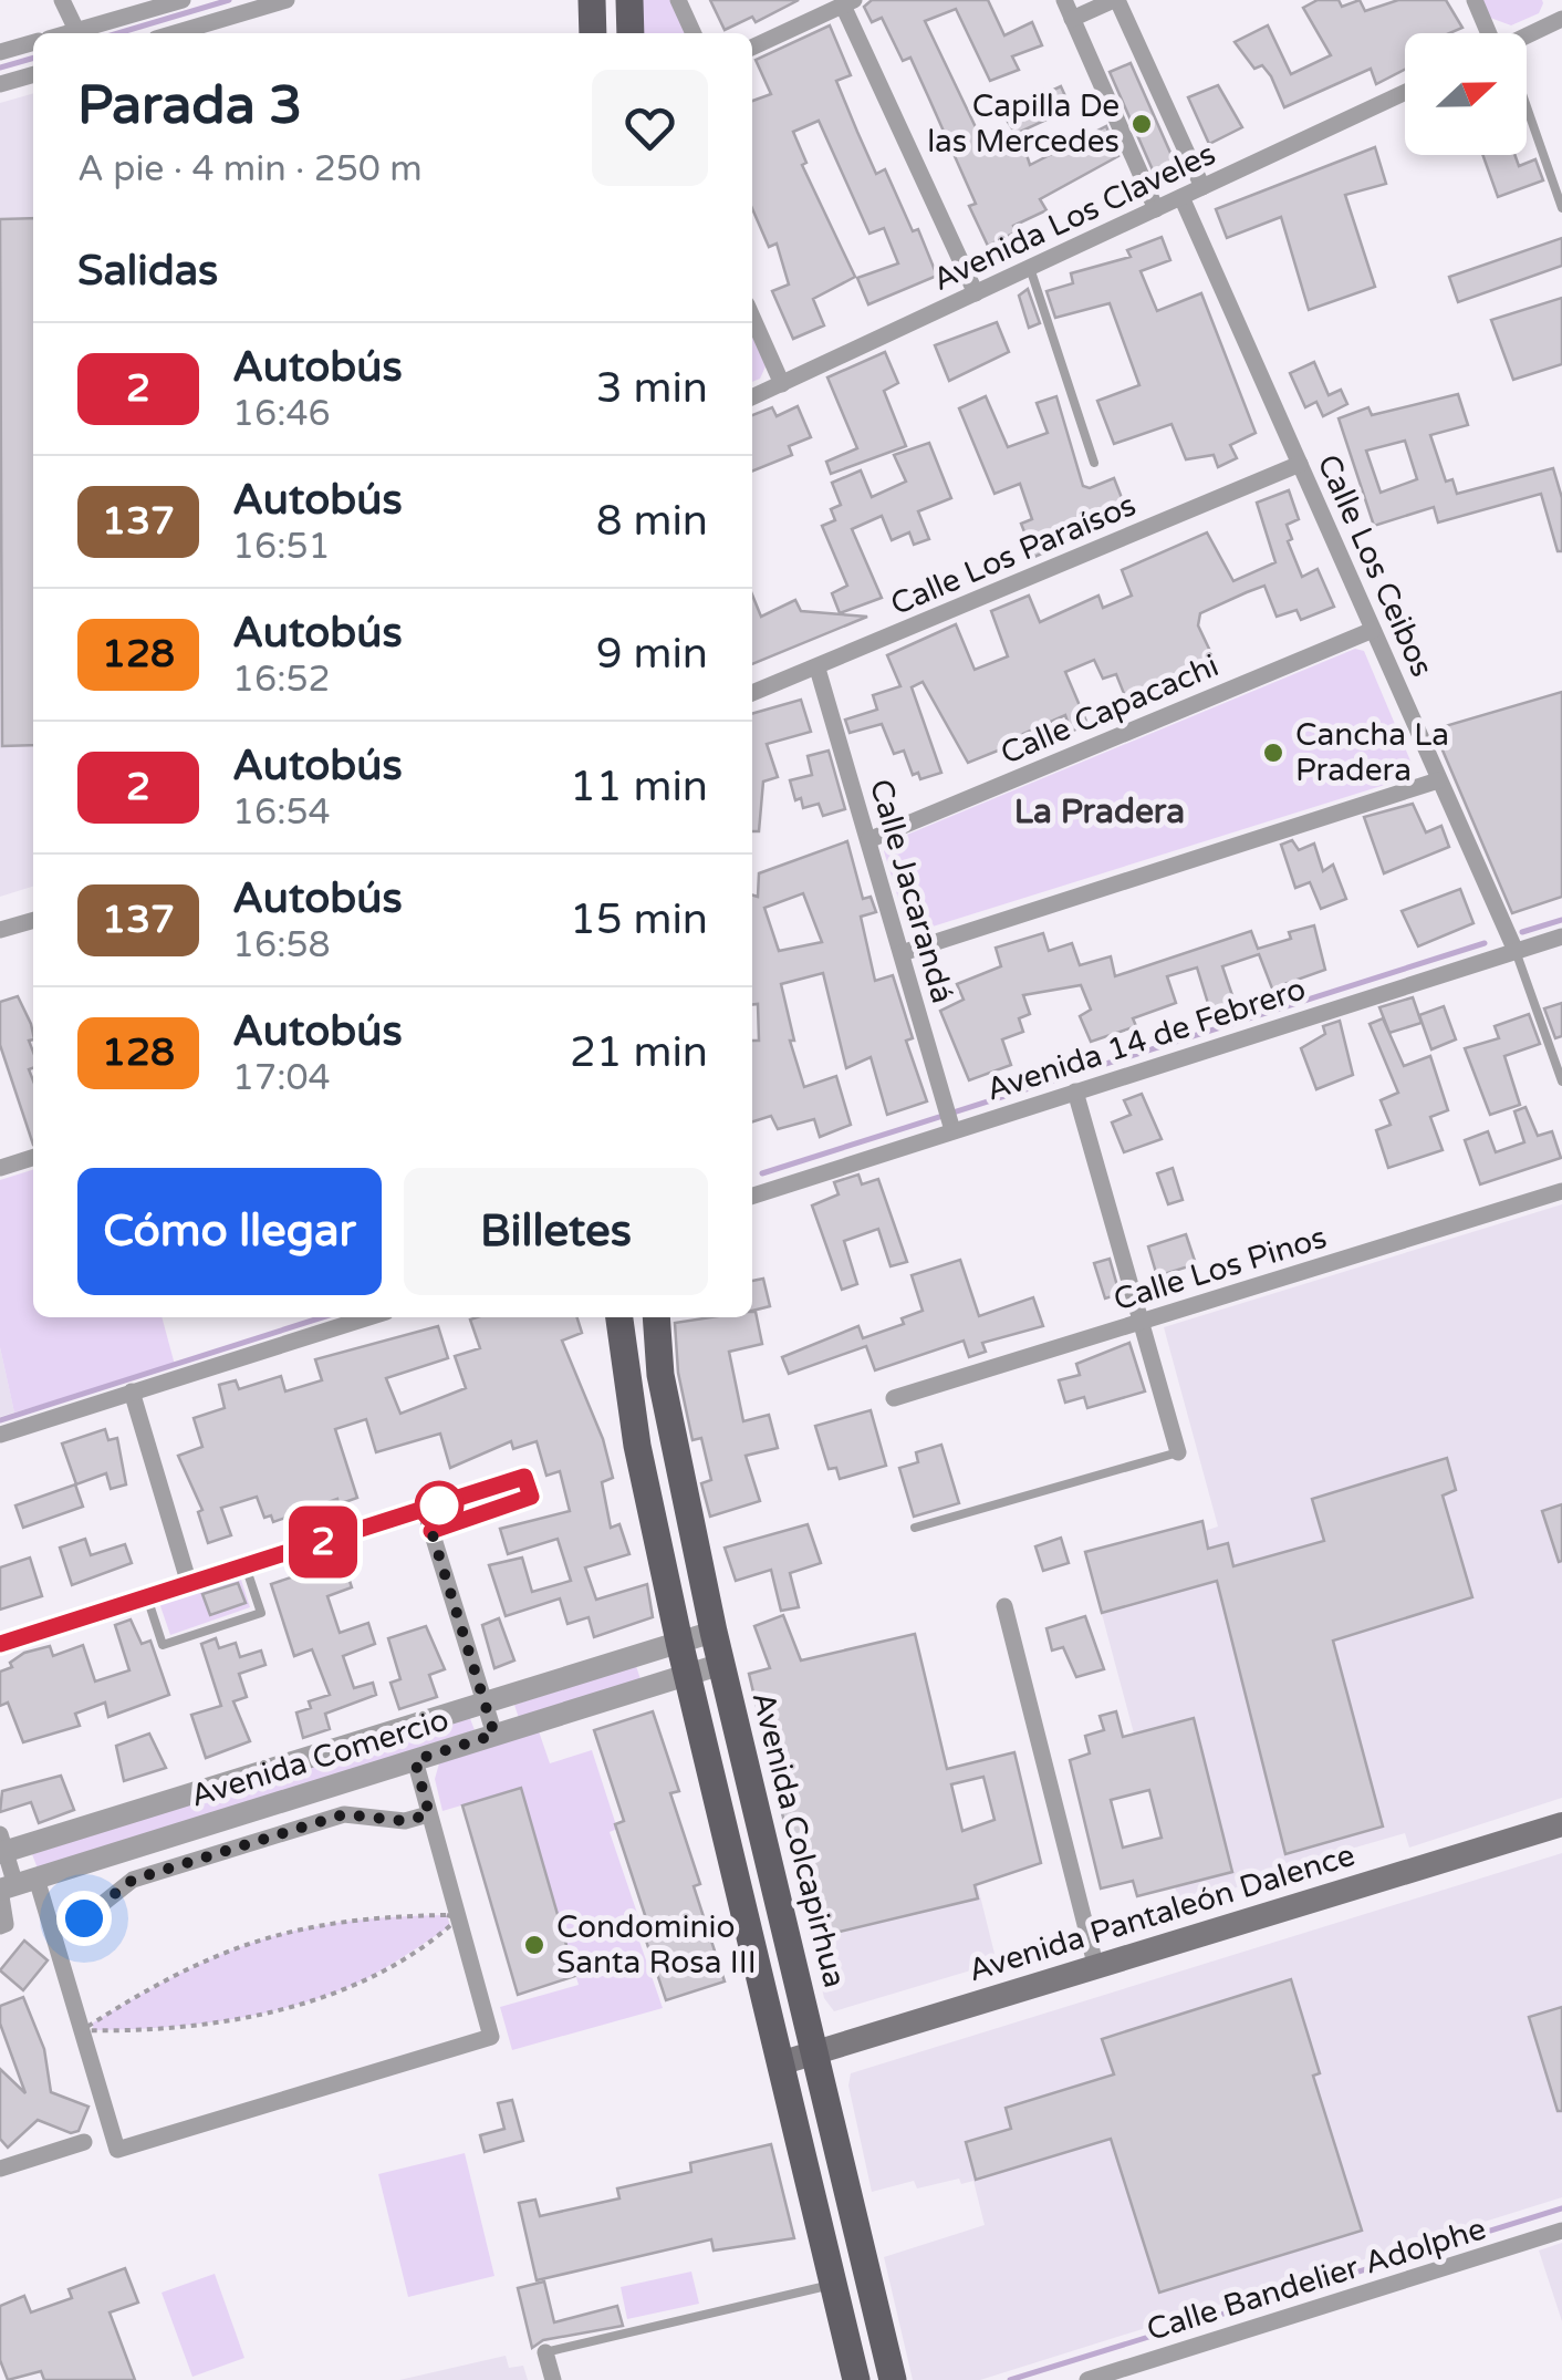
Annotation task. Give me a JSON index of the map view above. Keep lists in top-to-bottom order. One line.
{"streets":{"main road":["Avenida Colcapirhua","Avenida Pantaleón Dalence"],"street":["Avenida Los Claveles","Calle Los Paraísos","Calle Los Ceibos","Calle Capacachi","Calle Jacarandá","Avenida 14 de Febrero","Calle Los Pinos","Avenida Comercio","Calle Bandelier Adolphe"]},"crossings":[["Avenida Los Claveles","Calle Los Ceibos"],["Calle Los Paraísos","Calle Los Ceibos"],["Calle Los Paraísos","Calle Jacarandá"],["Calle Los Ceibos","Calle Capacachi"],["Calle Los Ceibos","Avenida 14 de Febrero"],["Calle Capacachi","Calle Jacarandá"],["Calle Jacarandá","Avenida 14 de Febrero"],["Avenida Comercio","Avenida Colcapirhua"],["Avenida Colcapirhua","Avenida Pantaleón Dalence"]],"districts":["La Pradera"],"places":["Capilla De las Mercedes","Cancha La Pradera","Condominio Santa Rosa III"],"lines":["bus line 2"],"north":"right","page":{"on_map":"2","heading":[["Parada 3","A pie · 4 min · 250 m"],"Salidas"],"list":[{"mark":"2","name":"Autobús","note":"16:46","value":"3 min"},{"mark":"137","name":"Autobús","note":"16:51","value":"8 min"},{"mark":"128","name":"Autobús","note":"16:52","value":"9 min"},{"mark":"2","name":"Autobús","note":"16:54","value":"11 min"},{"mark":"137","name":"Autobús","note":"16:58","value":"15 min"},{"mark":"128","name":"Autobús","note":"17:04","value":"21 min"}],"buttons":["Cómo llegar","Billetes"]}}
